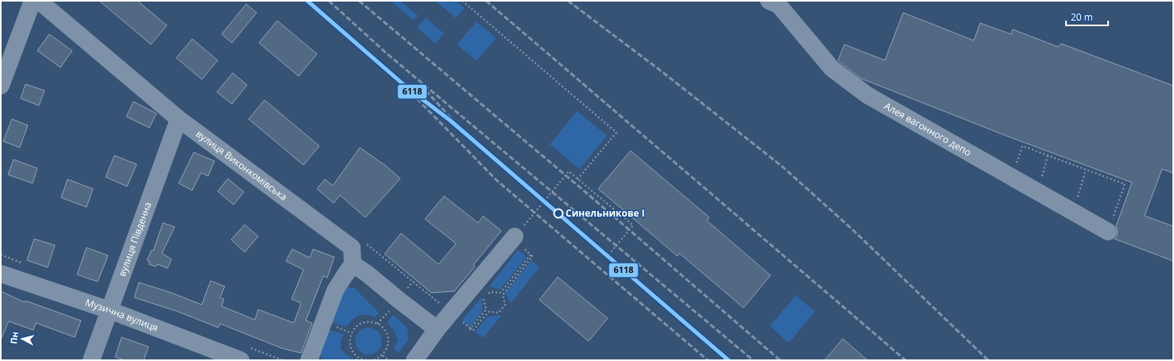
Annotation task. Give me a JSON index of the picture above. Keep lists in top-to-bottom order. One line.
{"streets":{"street":["Алея вагонного депо","вулиця Виконкомівська","вулиця Південна","Музична вулиця"]},"crossings":[["вулиця Виконкомівська","вулиця Південна"],["вулиця Південна","Музична вулиця"]],"places":["Синельникове І"],"lines":["transit line 6118"],"scale_bar":"20 m","north":"left"}
